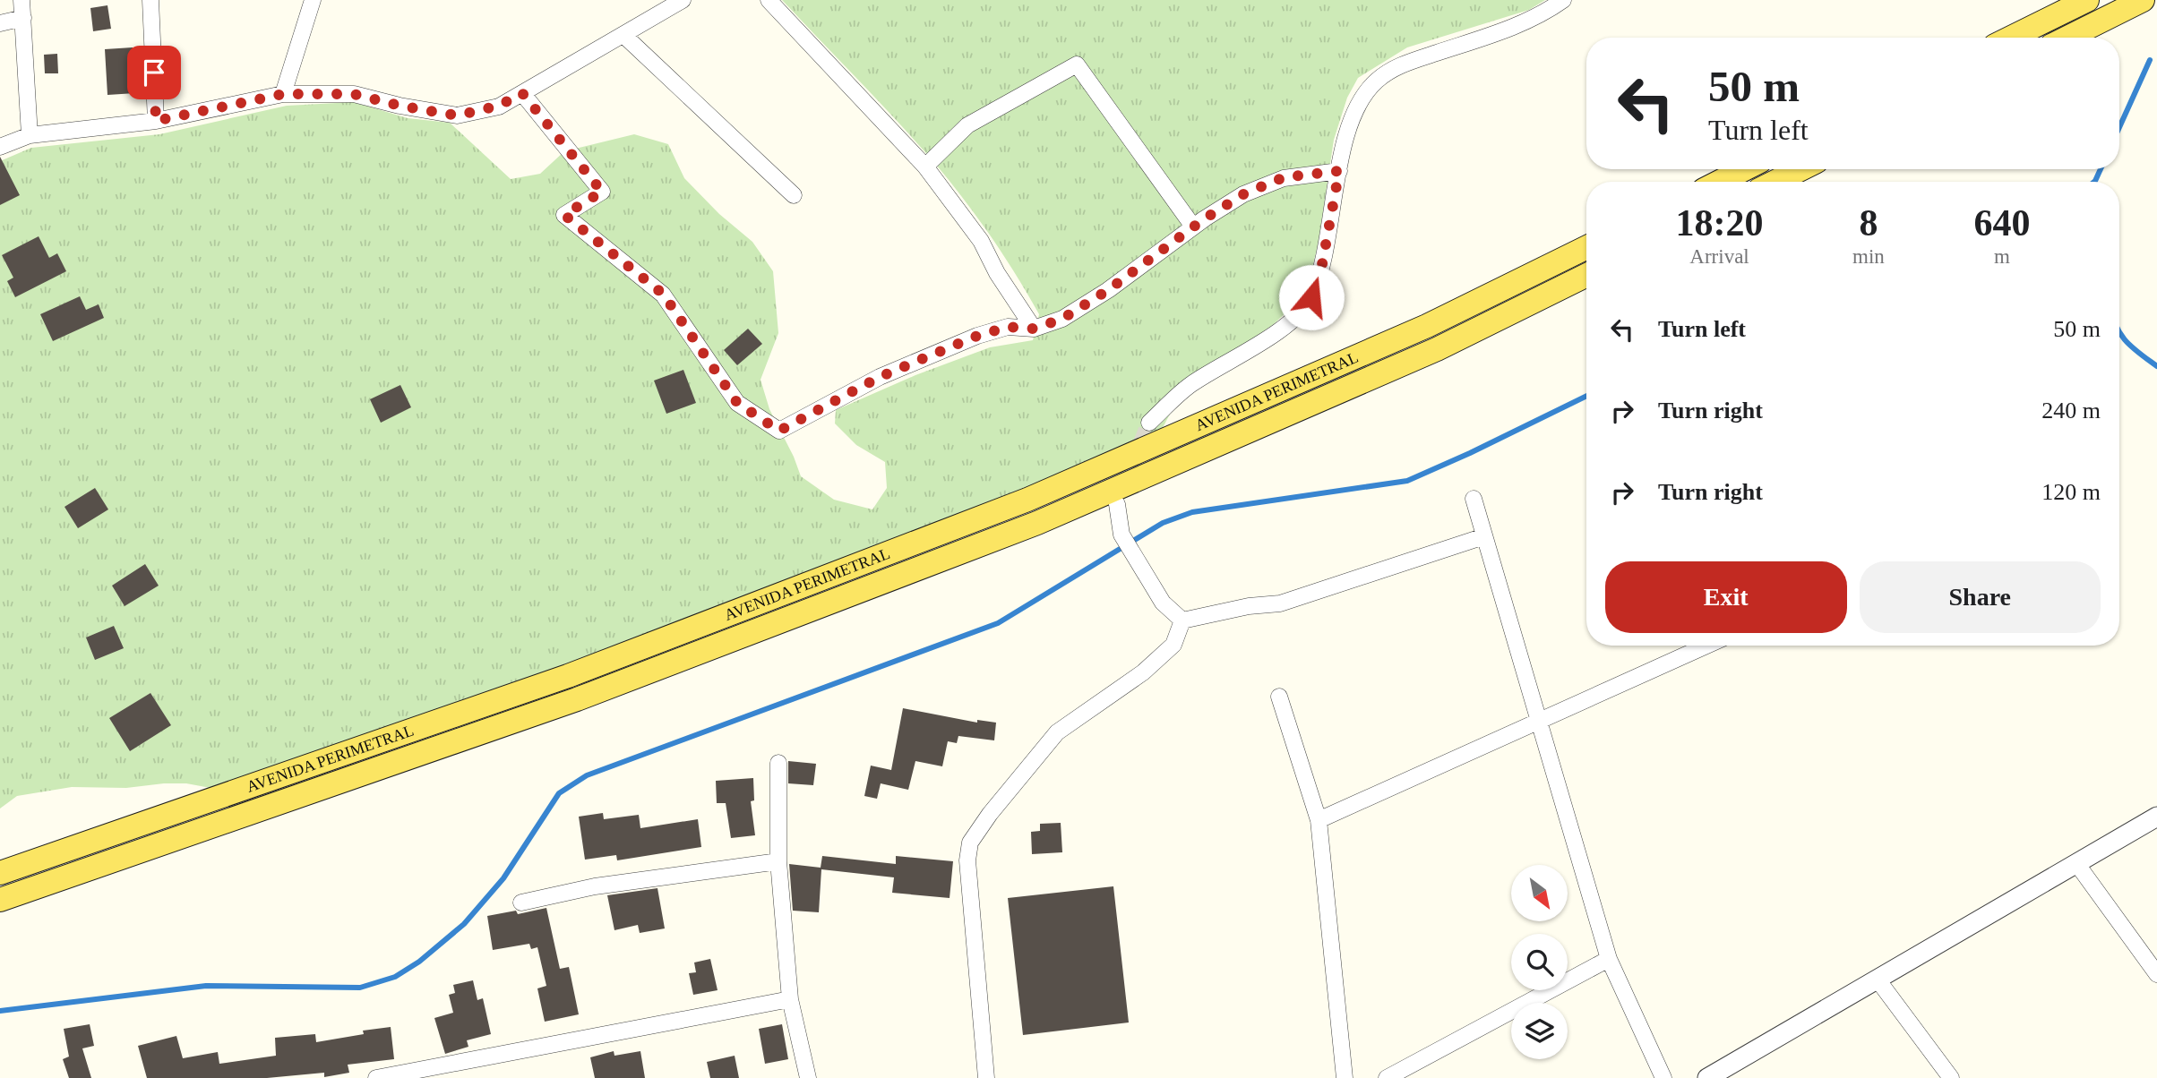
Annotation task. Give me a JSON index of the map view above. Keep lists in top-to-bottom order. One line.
{"streets":{"main road":["AVENIDA PERIMETRAL"]},"north":"bottom right","page":{"turn":["50 m","Turn left"],"eta":["18:20","Arrival","8","min","640","m"],"list":[{"name":"Turn left","value":"50 m"},{"name":"Turn right","value":"240 m"},{"name":"Turn right","value":"120 m"}],"buttons":["Exit","Share"]}}
